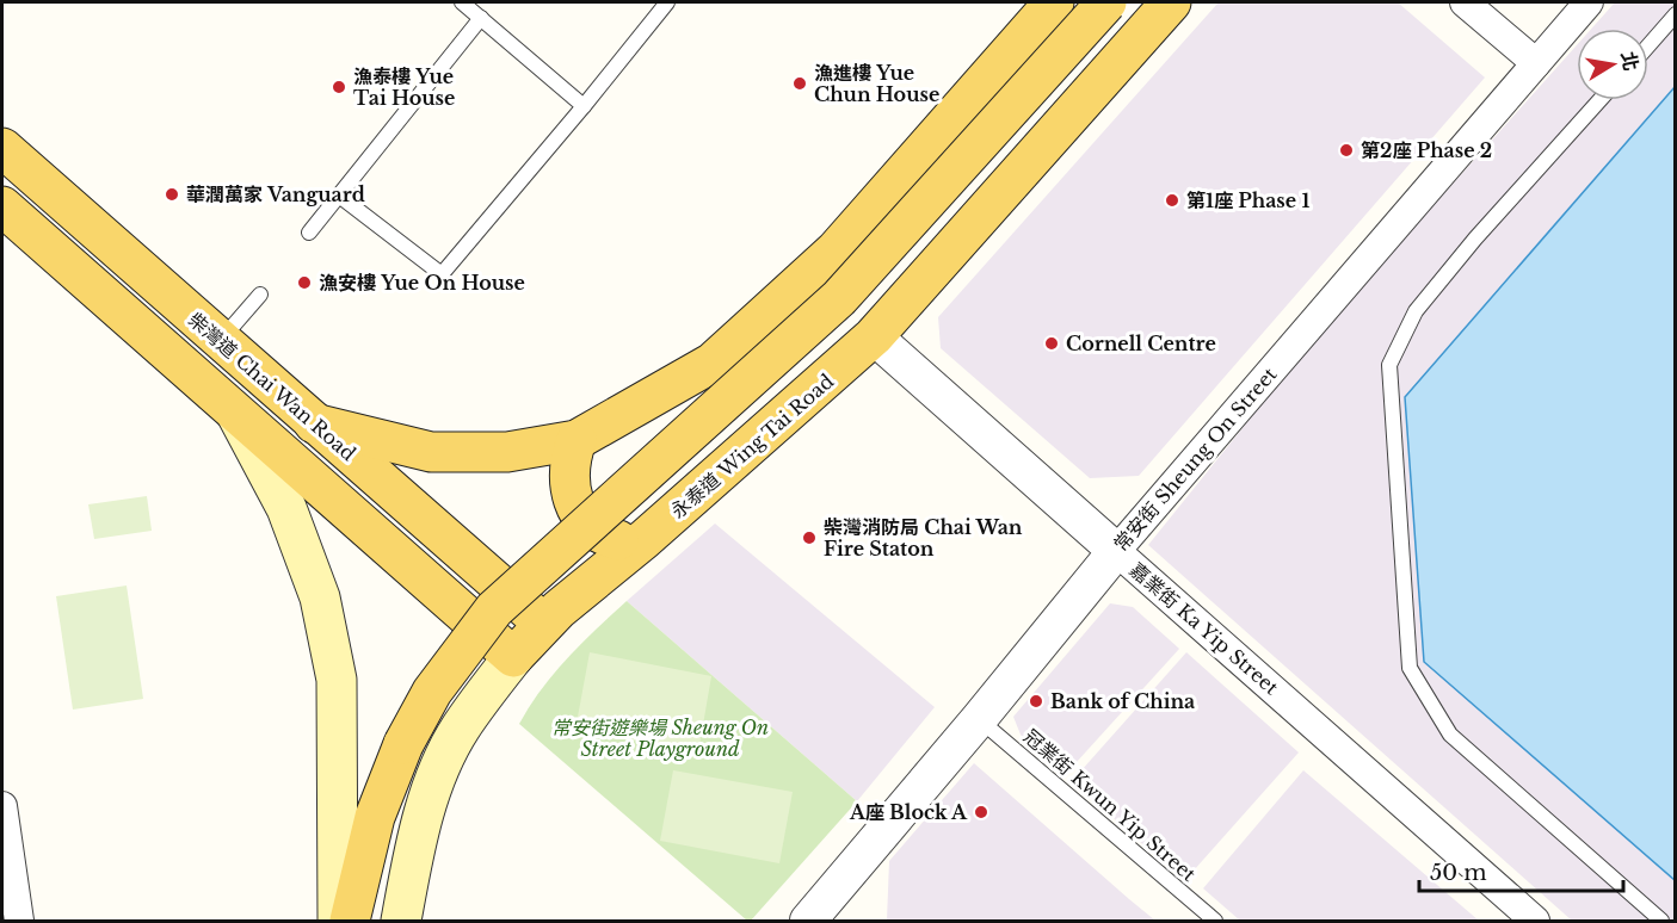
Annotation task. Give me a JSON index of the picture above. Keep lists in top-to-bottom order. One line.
{"streets":{"main road":["柴灣道 Chai Wan Road","永泰道 Wing Tai Road"],"street":["常安街 Sheung On Street","嘉業街 Ka Yip Street"],"lane":["冠業街 Kwun Yip Street"]},"crossings":[["柴灣道 Chai Wan Road","永泰道 Wing Tai Road"],["永泰道 Wing Tai Road","嘉業街 Ka Yip Street"],["常安街 Sheung On Street","嘉業街 Ka Yip Street"],["常安街 Sheung On Street","冠業街 Kwun Yip Street"]],"parks":["常安街遊樂場 Sheung On Street Playground"],"places":["漁進樓 Yue Chun House","漁泰樓 Yue Tai House","第2座 Phase 2","華潤萬家 Vanguard","第1座 Phase 1","漁安樓 Yue On House","Cornell Centre","柴灣消防局 Chai Wan Fire Staton","Bank of China","A座 Block A"],"scale_bar":"50 m","north":"right"}
